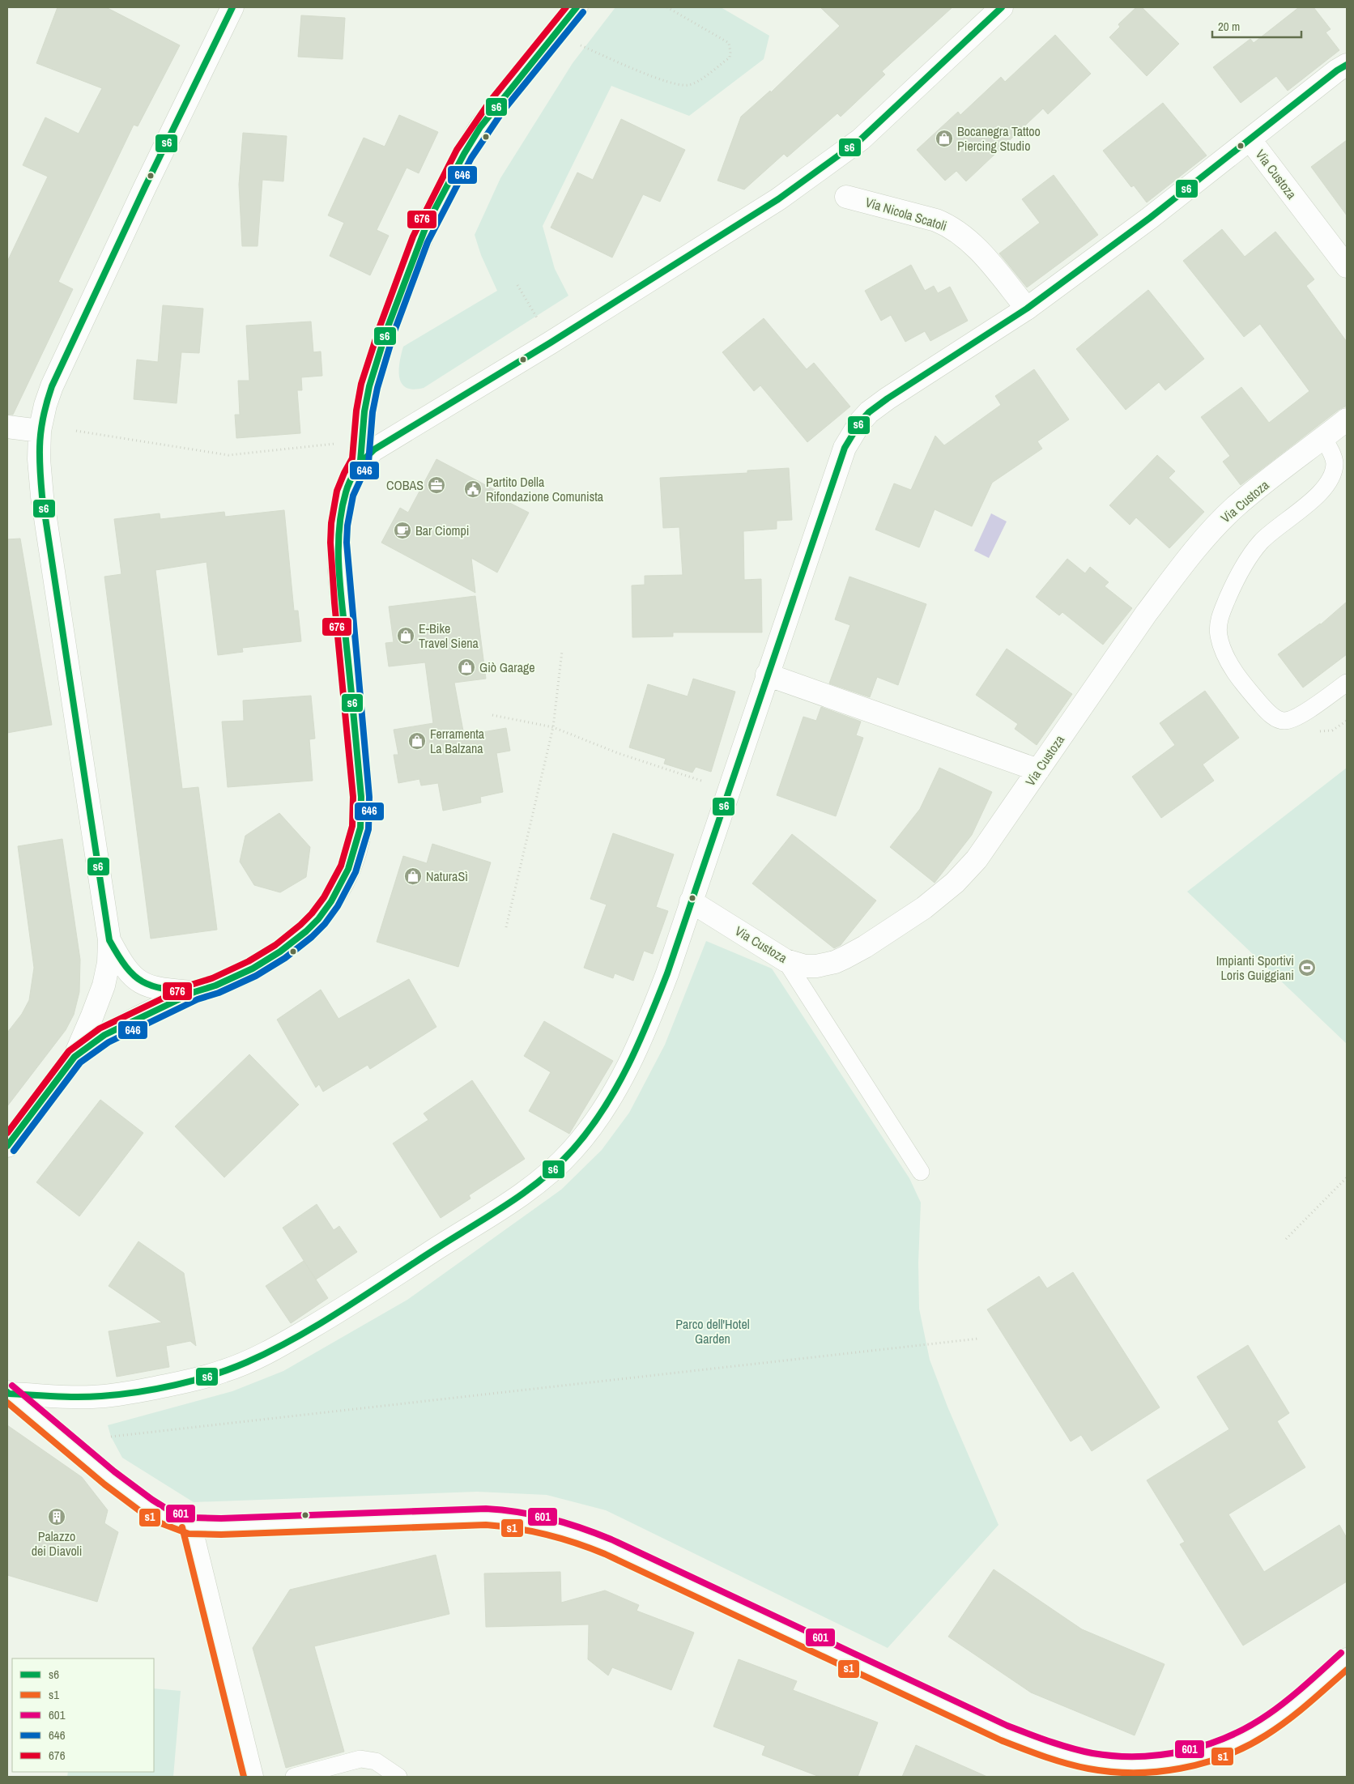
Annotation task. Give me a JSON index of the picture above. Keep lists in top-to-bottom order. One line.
{"streets":{"street":["Via Custoza","Via Nicola Scatoli"]},"parks":["Parco dell'Hotel Garden"],"places":{"shop":["Bocanegra Tattoo Piercing Studio","E-Bike Travel Siena","Giò Garage","Ferramenta La Balzana","NaturaSì"],"office":["COBAS"],"public building":["Partito Della Rifondazione Comunista"],"cafe":["Bar Ciompi"],"sports":["Impianti Sportivi Loris Guiggiani"],"building":["Palazzo dei Diavoli"]},"lines":["transit line s6","transit line 676","transit line 646","transit line 601","transit line s1"],"legend":["s6","s1","601","646","676"],"scale_bar":"20 m"}
